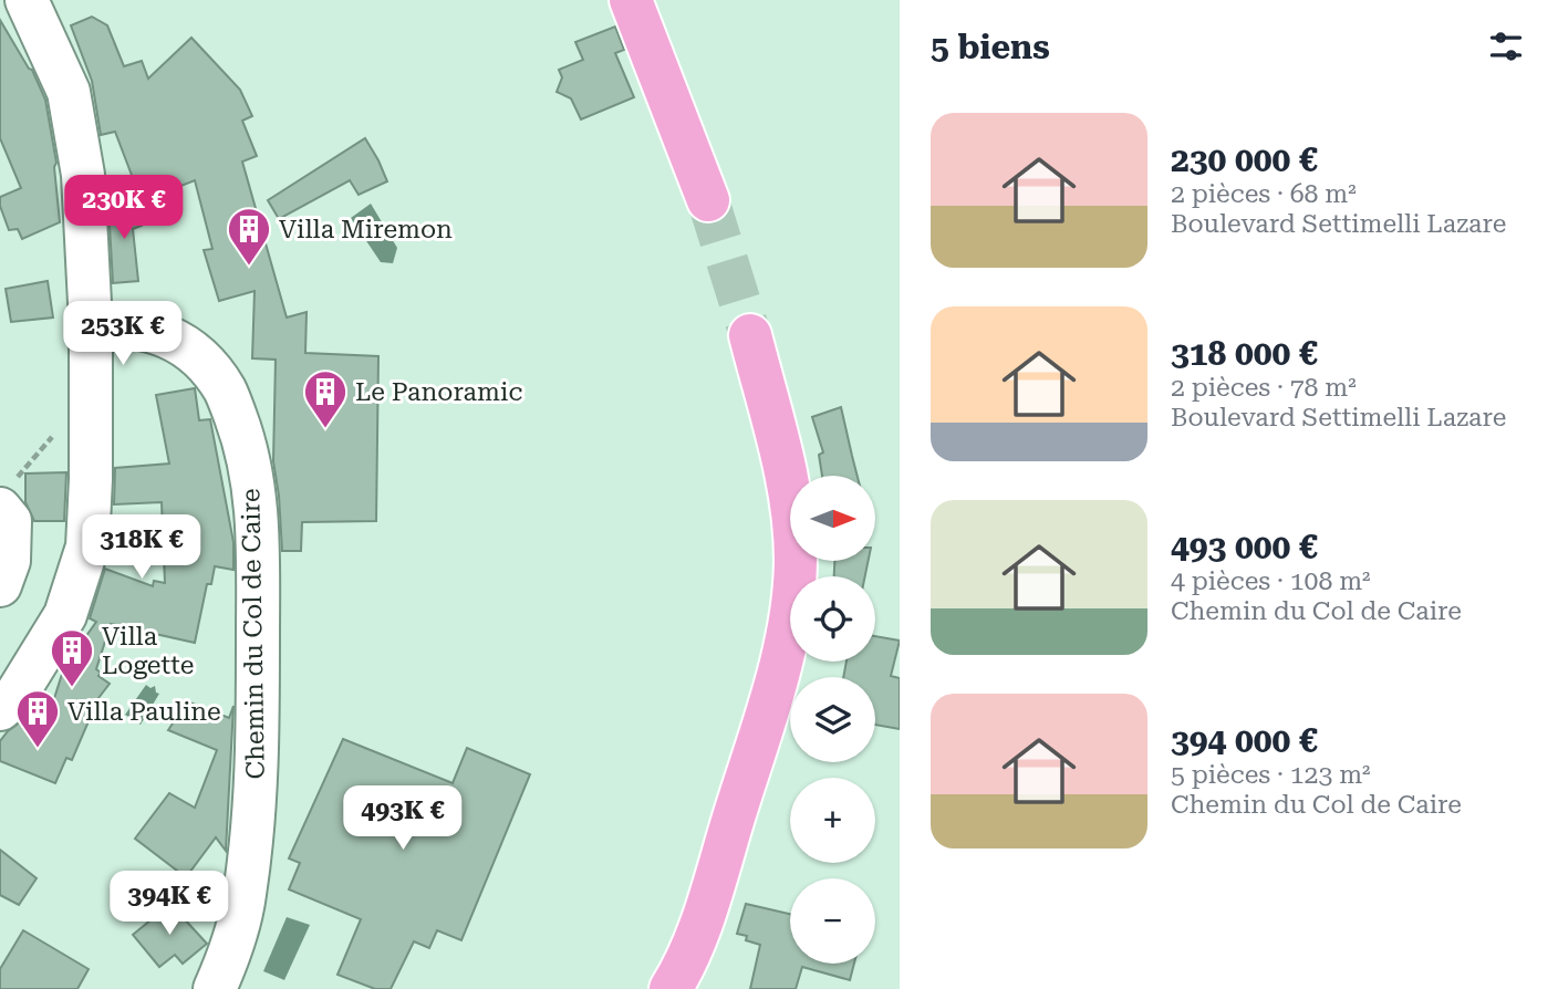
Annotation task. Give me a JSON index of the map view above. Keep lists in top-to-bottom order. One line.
{"streets":{"street":["Chemin du Col de Caire"]},"places":{"building":["Villa Miremon","Le Panoramic","Villa Logette","Villa Pauline"]},"north":"right","page":{"heading":"5 biens","list":[{"name":"230 000 €","note":"2 pièces · 68 m² · Boulevard Settimelli Lazare"},{"name":"318 000 €","note":"2 pièces · 78 m² · Boulevard Settimelli Lazare"},{"name":"493 000 €","note":"4 pièces · 108 m² · Chemin du Col de Caire"},{"name":"394 000 €","note":"5 pièces · 123 m² · Chemin du Col de Caire"}],"price":["230K €","253K €","318K €","493K €","394K €"],"map_buttons":["+","−"]}}
